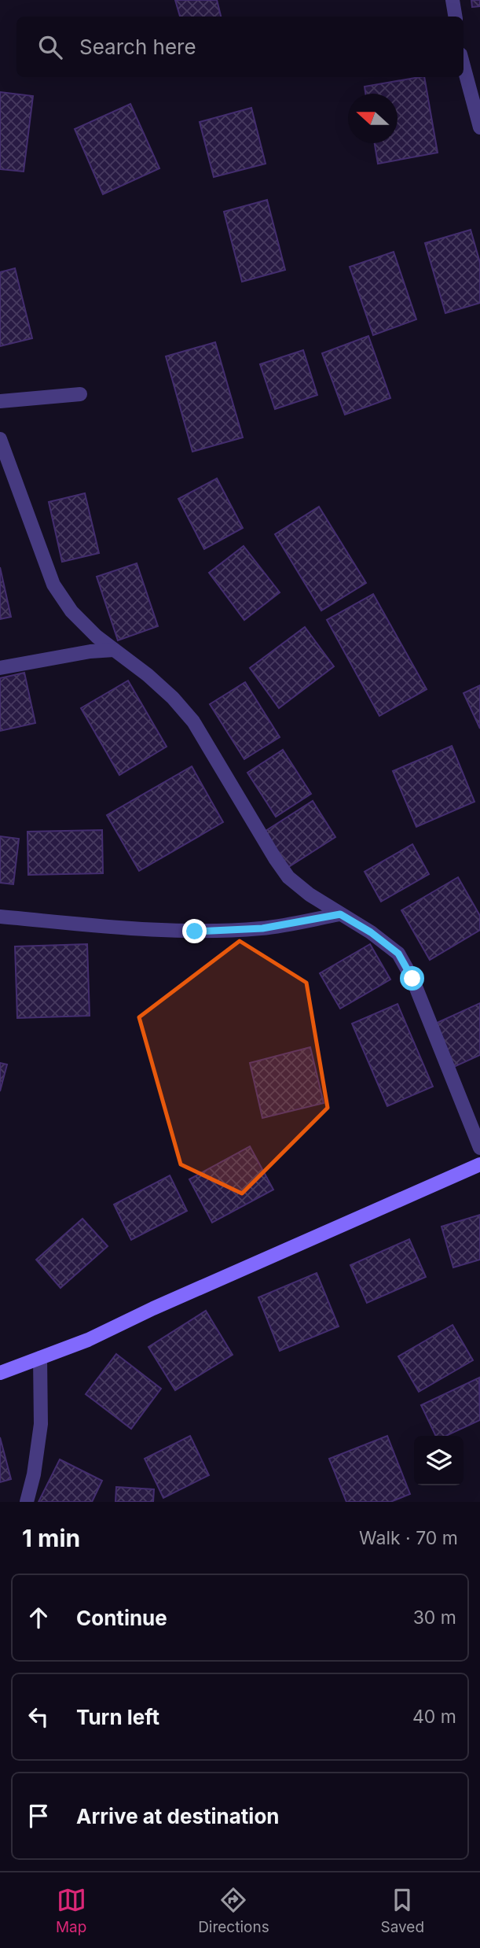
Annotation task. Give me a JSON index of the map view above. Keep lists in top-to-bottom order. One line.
{"north":"left","page":{"search":"Search here","heading":["1 min","Walk · 70 m"],"list":[["Continue","30 m"],["Turn left","40 m"],"Arrive at destination"],"nav":["Map","Directions","Saved"]}}
